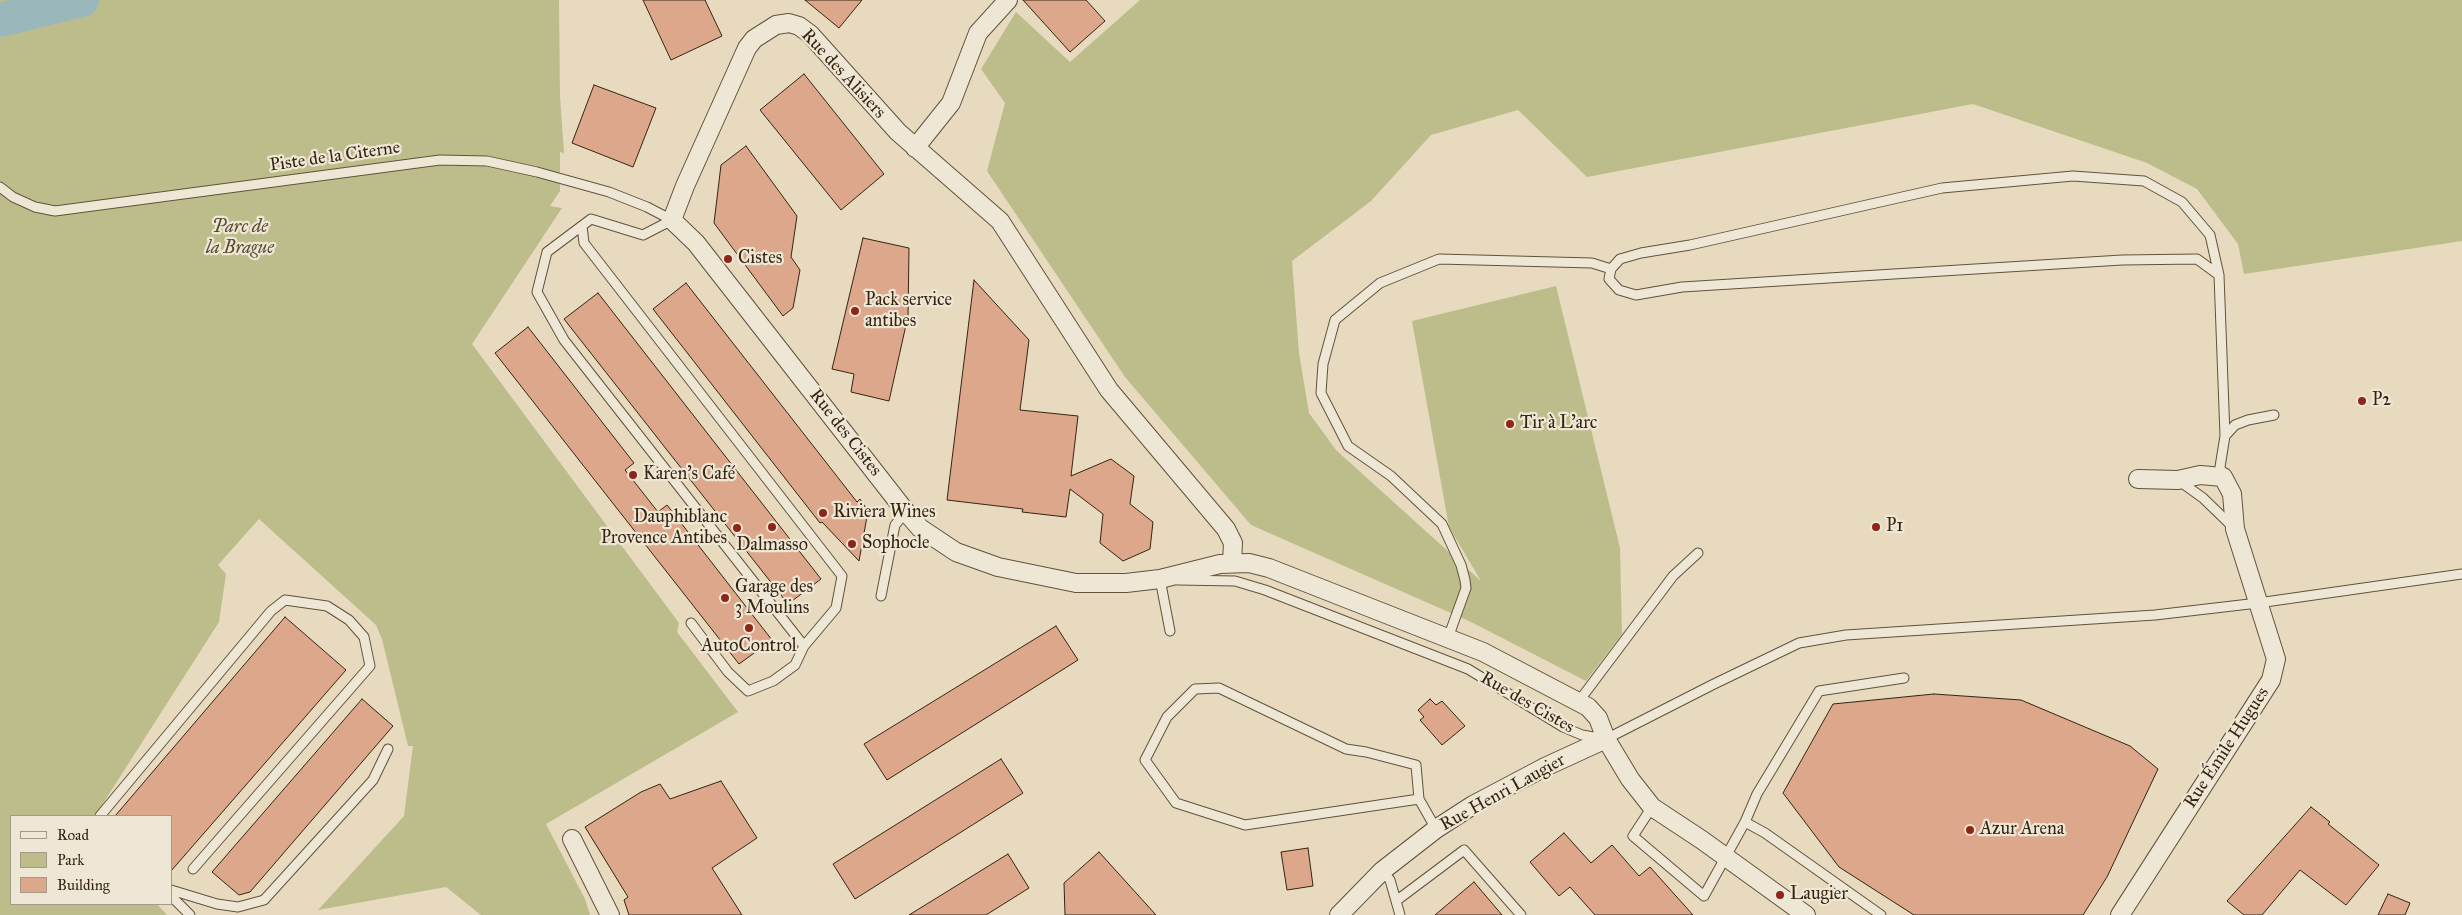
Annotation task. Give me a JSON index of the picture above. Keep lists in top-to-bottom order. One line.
{"streets":{"street":["Rue des Alisiers","Rue des Cistes","Rue Émile Hugues","Rue Henri Laugier"],"lane":["Piste de la Citerne"]},"crossings":[["Rue des Alisiers","Piste de la Citerne"],["Rue des Alisiers","Rue des Cistes"],["Piste de la Citerne","Rue des Cistes"],["Rue des Cistes","Rue Henri Laugier"]],"parks":["Parc de la Brague"],"places":["Cistes","Pack service antibes","P2","Tir à L'arc","Karen's Café","Riviera Wines","Dalmasso","P1","Dauphiblanc Provence Antibes","Sophocle","Garage des 3 Moulins","AutoControl","Azur Arena","Laugier"],"legend":["Road","Park","Building"]}
